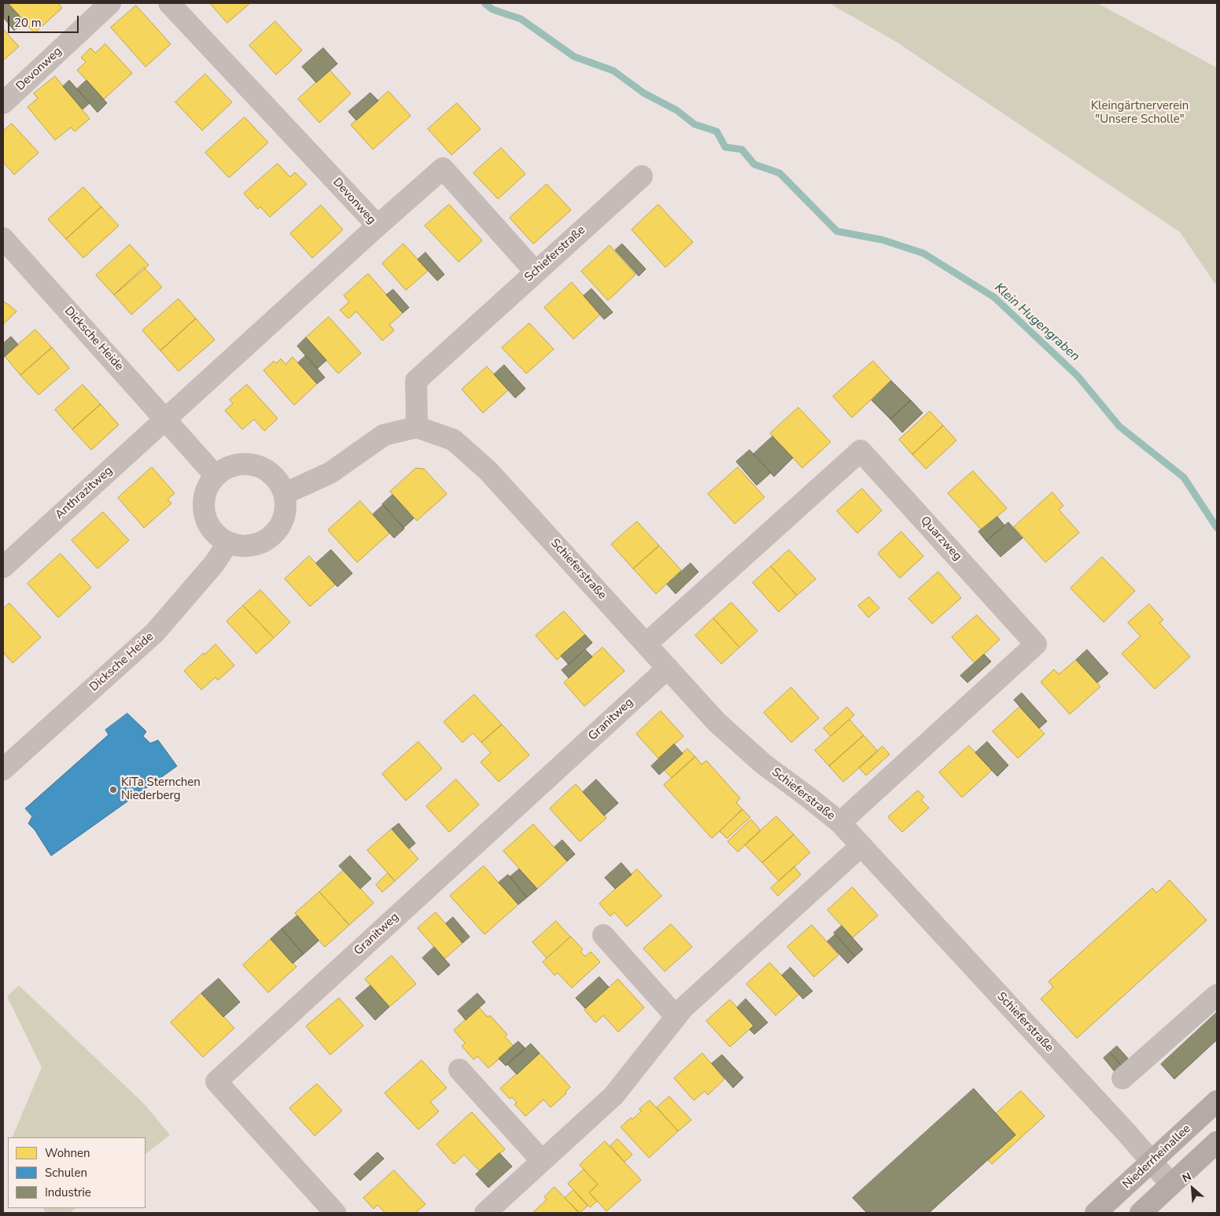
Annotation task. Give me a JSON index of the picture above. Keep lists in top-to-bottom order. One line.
{"streets":{"main road":["Niederrheinallee"],"street":["Devonweg","Schieferstraße","Dicksche Heide","Anthrazitweg","Quarzweg","Granitweg"]},"crossings":[["Devonweg","Dicksche Heide"],["Devonweg","Anthrazitweg"],["Schieferstraße","Quarzweg"],["Schieferstraße","Granitweg"],["Schieferstraße","Niederrheinallee"],["Dicksche Heide","Anthrazitweg"]],"water":["Klein Hugengraben"],"parks":["Kleingärtnerverein \"Unsere Scholle\""],"places":["KiTa Sternchen Niederberg"],"legend":["Wohnen","Schulen","Industrie"],"scale_bar":"20 m","north":"top left"}
